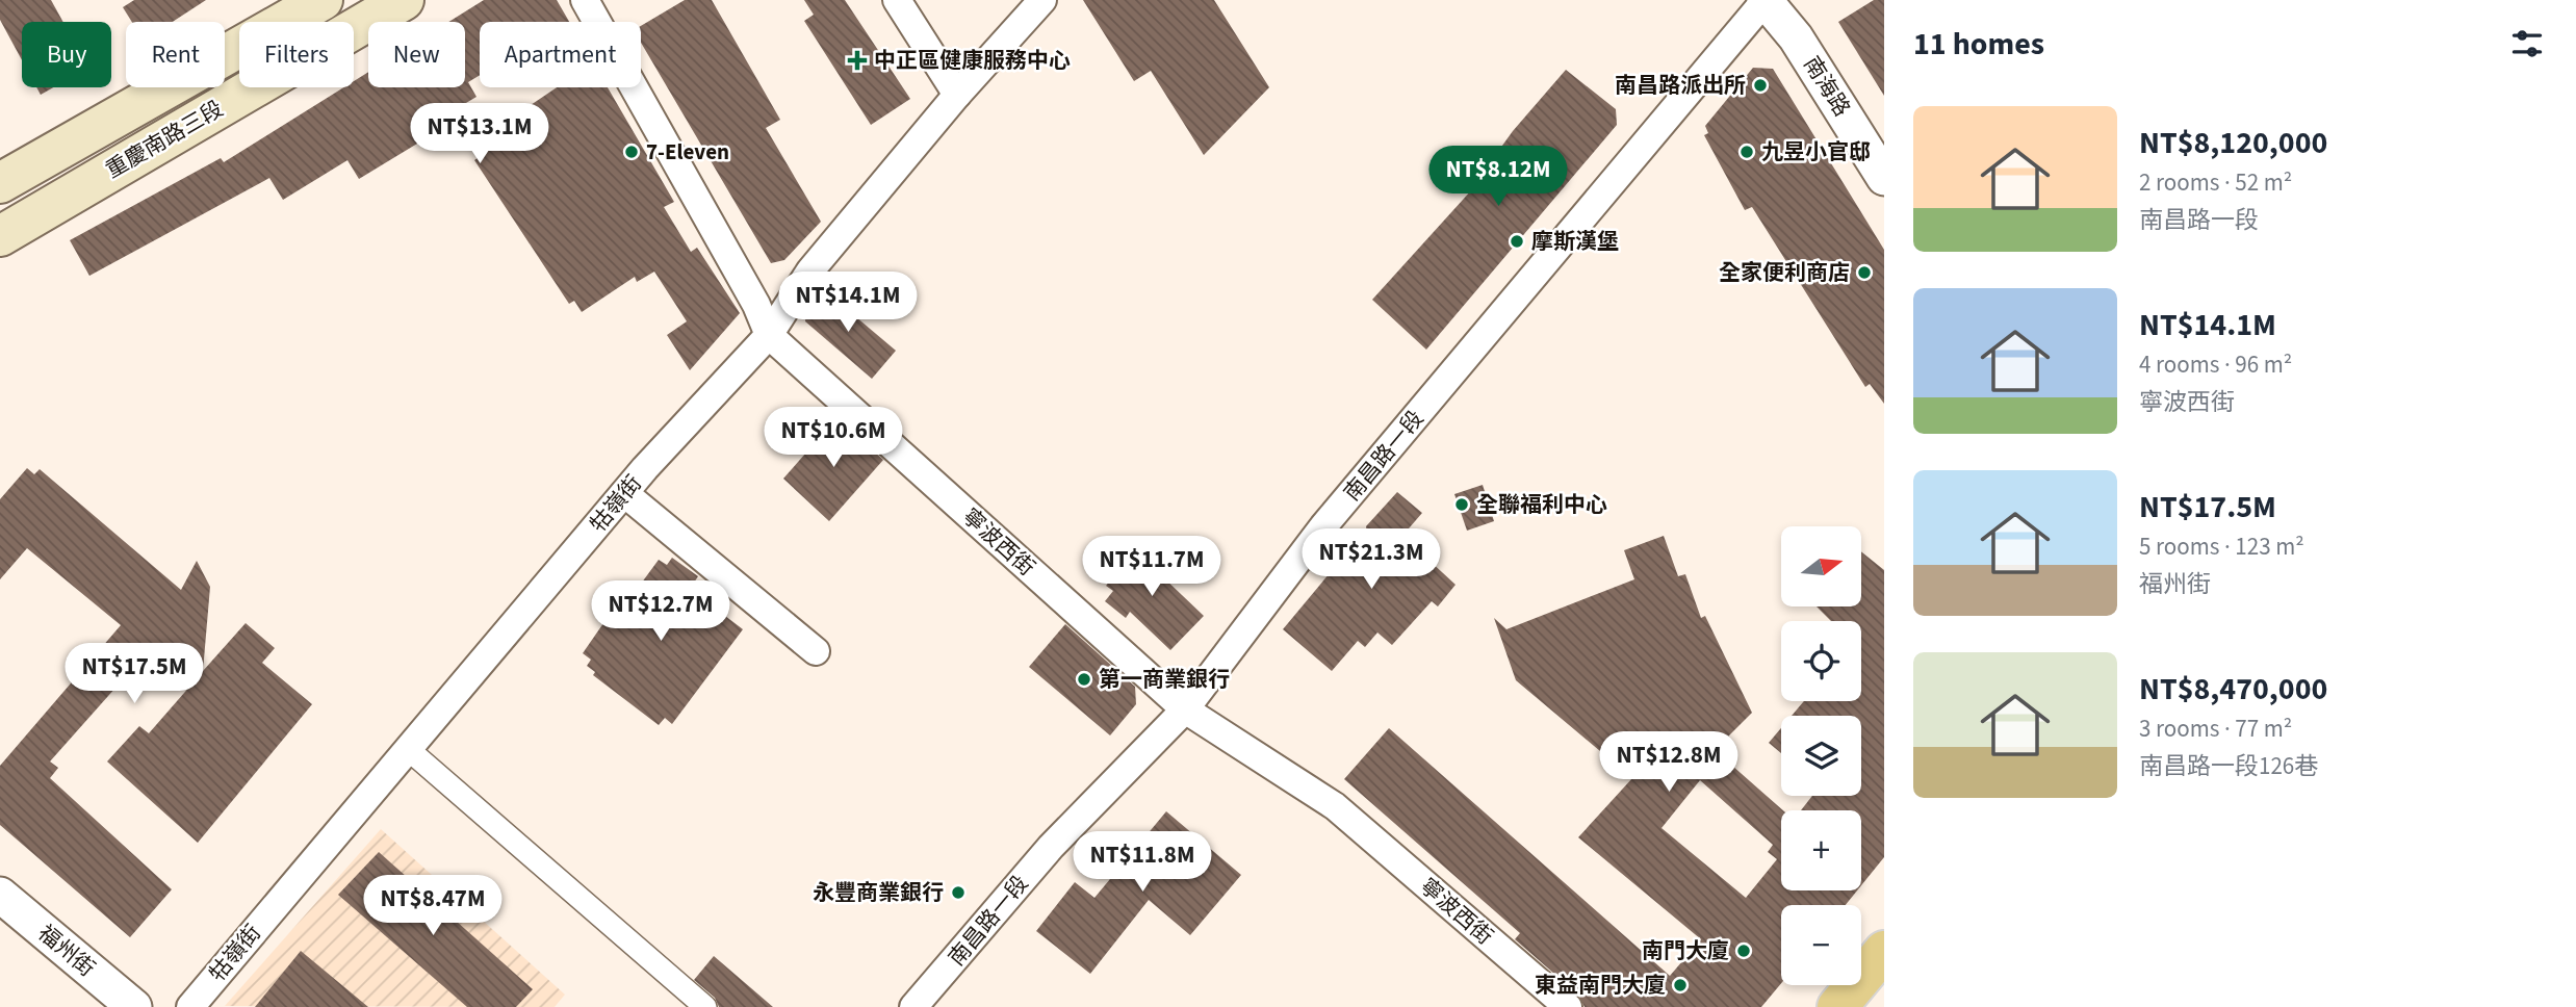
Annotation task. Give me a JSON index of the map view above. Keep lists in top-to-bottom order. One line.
{"streets":{"main road":["重慶南路三段"],"street":["南海路","南昌路一段","牯嶺街","寧波西街","福州街"]},"crossings":[["南海路","南昌路一段"],["南昌路一段","寧波西街"],["牯嶺街","寧波西街"]],"places":{"health":["中正區健康服務中心"],"other":["南昌路派出所","7-Eleven","九昱小官邸","摩斯漢堡","全家便利商店","全聯福利中心","第一商業銀行","永豐商業銀行","南門大廈","東益南門大廈"]},"north":"right","page":{"heading":"11 homes","chip":["Buy","Rent","Filters","New","Apartment"],"list":[{"name":"NT$8,120,000","note":"2 rooms · 52 m² · 南昌路一段"},{"name":"NT$14.1M","note":"4 rooms · 96 m² · 寧波西街"},{"name":"NT$17.5M","note":"5 rooms · 123 m² · 福州街"},{"name":"NT$8,470,000","note":"3 rooms · 77 m² · 南昌路一段126巷"}],"price":["NT$13.1M","NT$8.12M","NT$14.1M","NT$10.6M","NT$21.3M","NT$11.7M","NT$12.7M","NT$17.5M","NT$12.8M","NT$11.8M","NT$8.47M"],"map_buttons":["+","−"]}}
